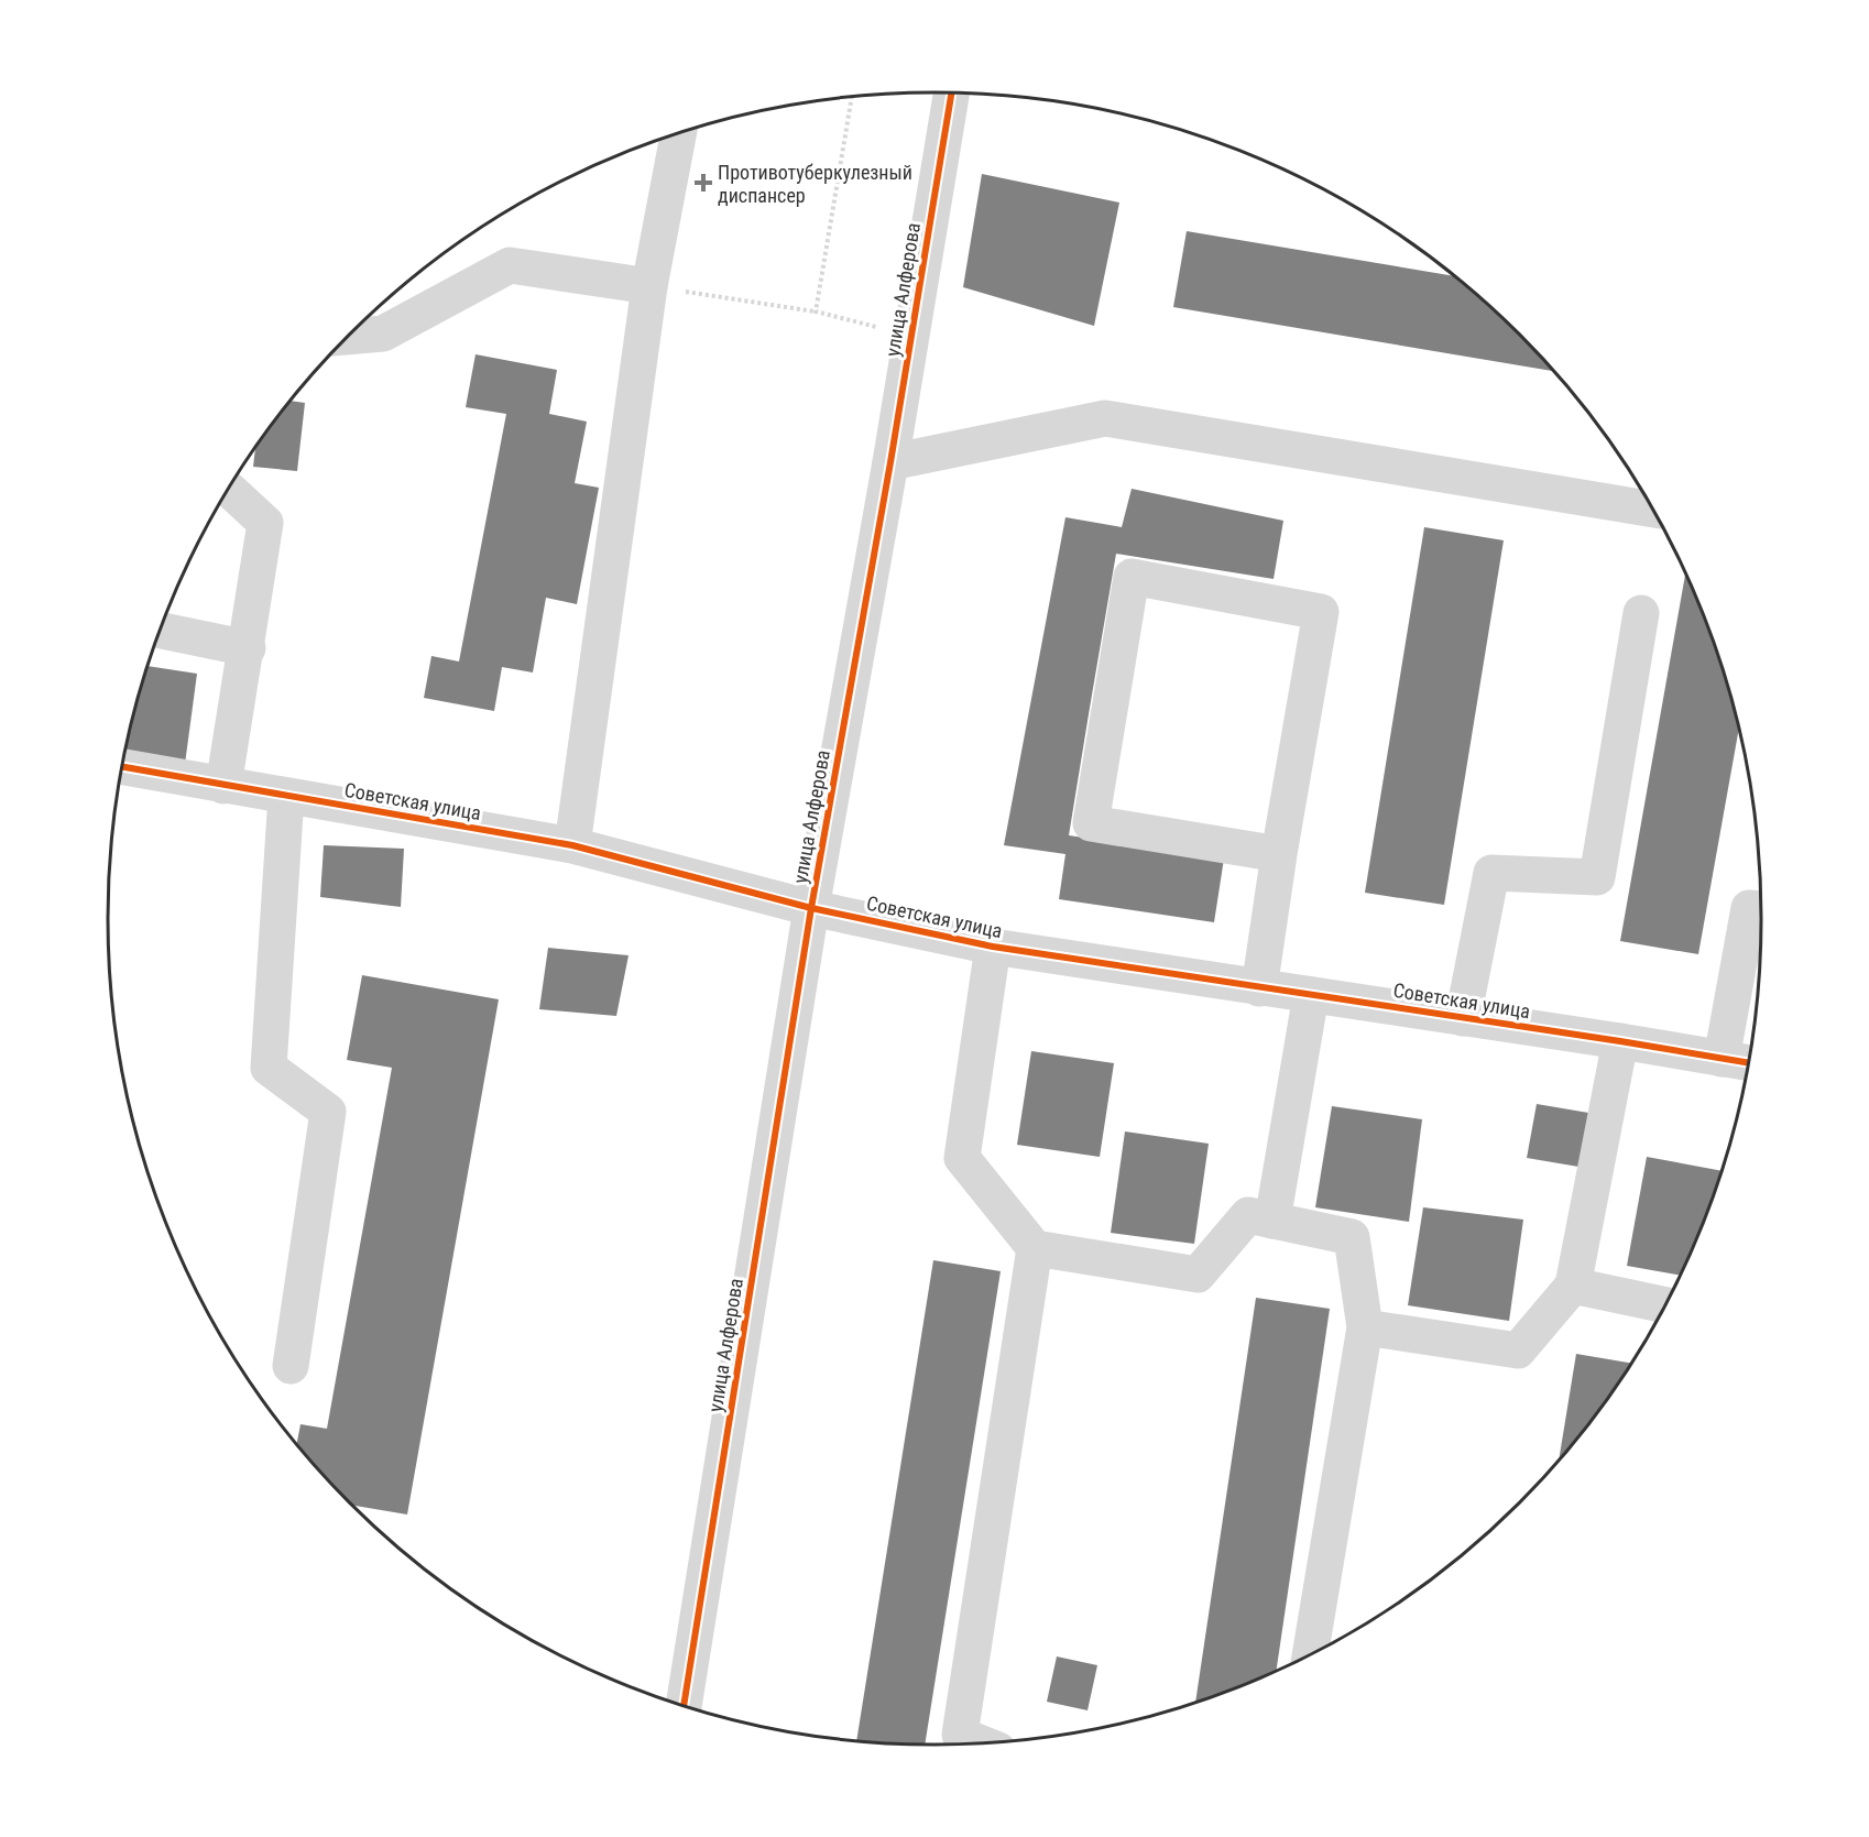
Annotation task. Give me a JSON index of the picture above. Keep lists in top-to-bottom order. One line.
{"streets":{"street":["улица Алферова","Советская улица"]},"crossings":[["улица Алферова","Советская улица"]],"places":{"health":["Противотуберкулезный диспансер"]}}
